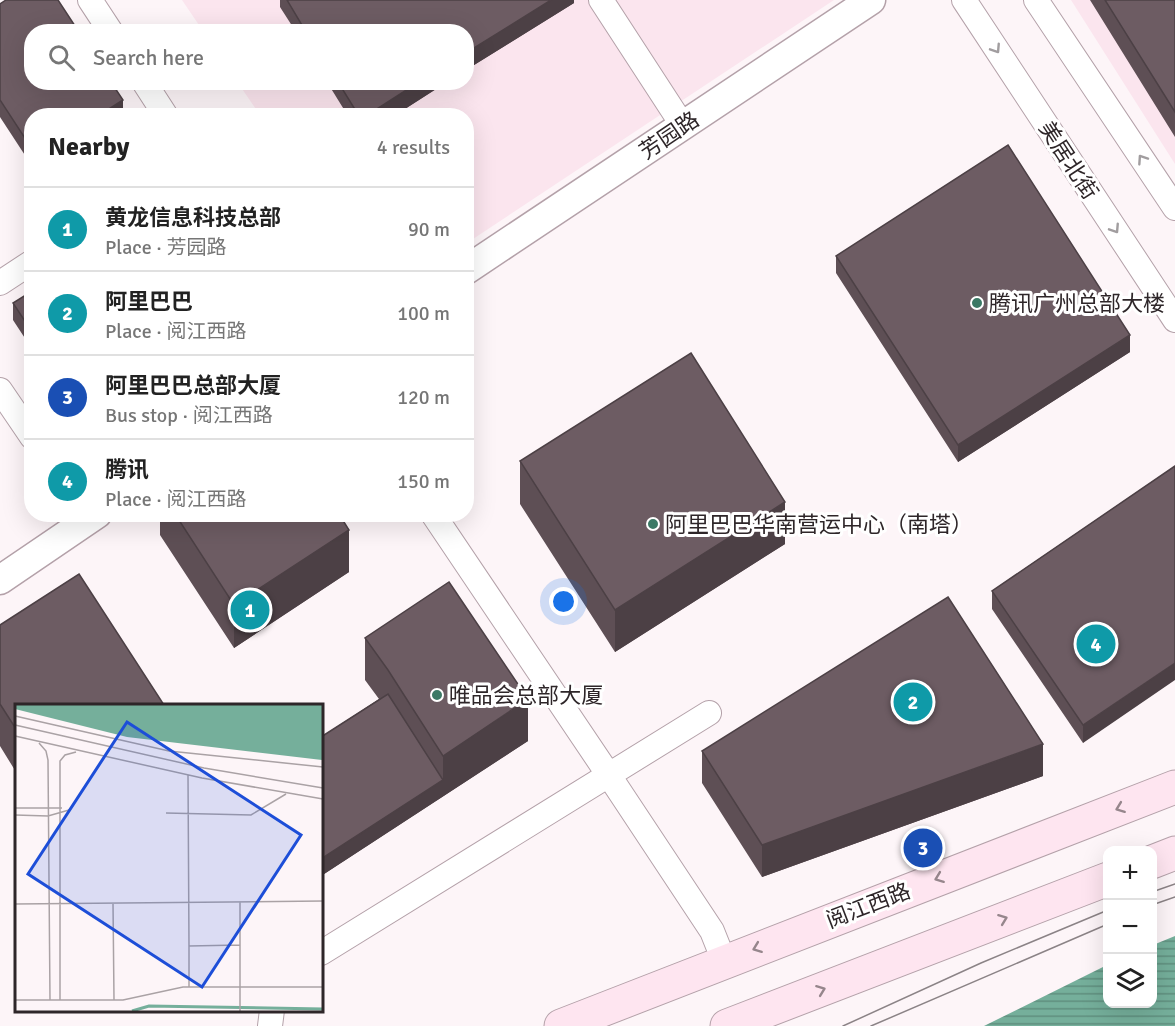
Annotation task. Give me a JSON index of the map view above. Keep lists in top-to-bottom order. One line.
{"streets":{"main road":["阅江西路"],"street":["芳园路","美居北街"]},"places":["腾讯广州总部大楼","阿里巴巴华南营运中心（南塔）","唯品会总部大厦"],"page":{"search":"Search here","heading":["Nearby","4 results"],"list":[{"mark":"1","name":"黄龙信息科技总部","note":"Place · 芳园路","value":"90 m"},{"mark":"2","name":"阿里巴巴","note":"Place · 阅江西路","value":"100 m"},{"mark":"3","name":"阿里巴巴总部大厦","note":"Bus stop · 阅江西路","value":"120 m"},{"mark":"4","name":"腾讯","note":"Place · 阅江西路","value":"150 m"}],"pins":["1","4","2","3"],"map_buttons":["+","−"]}}
